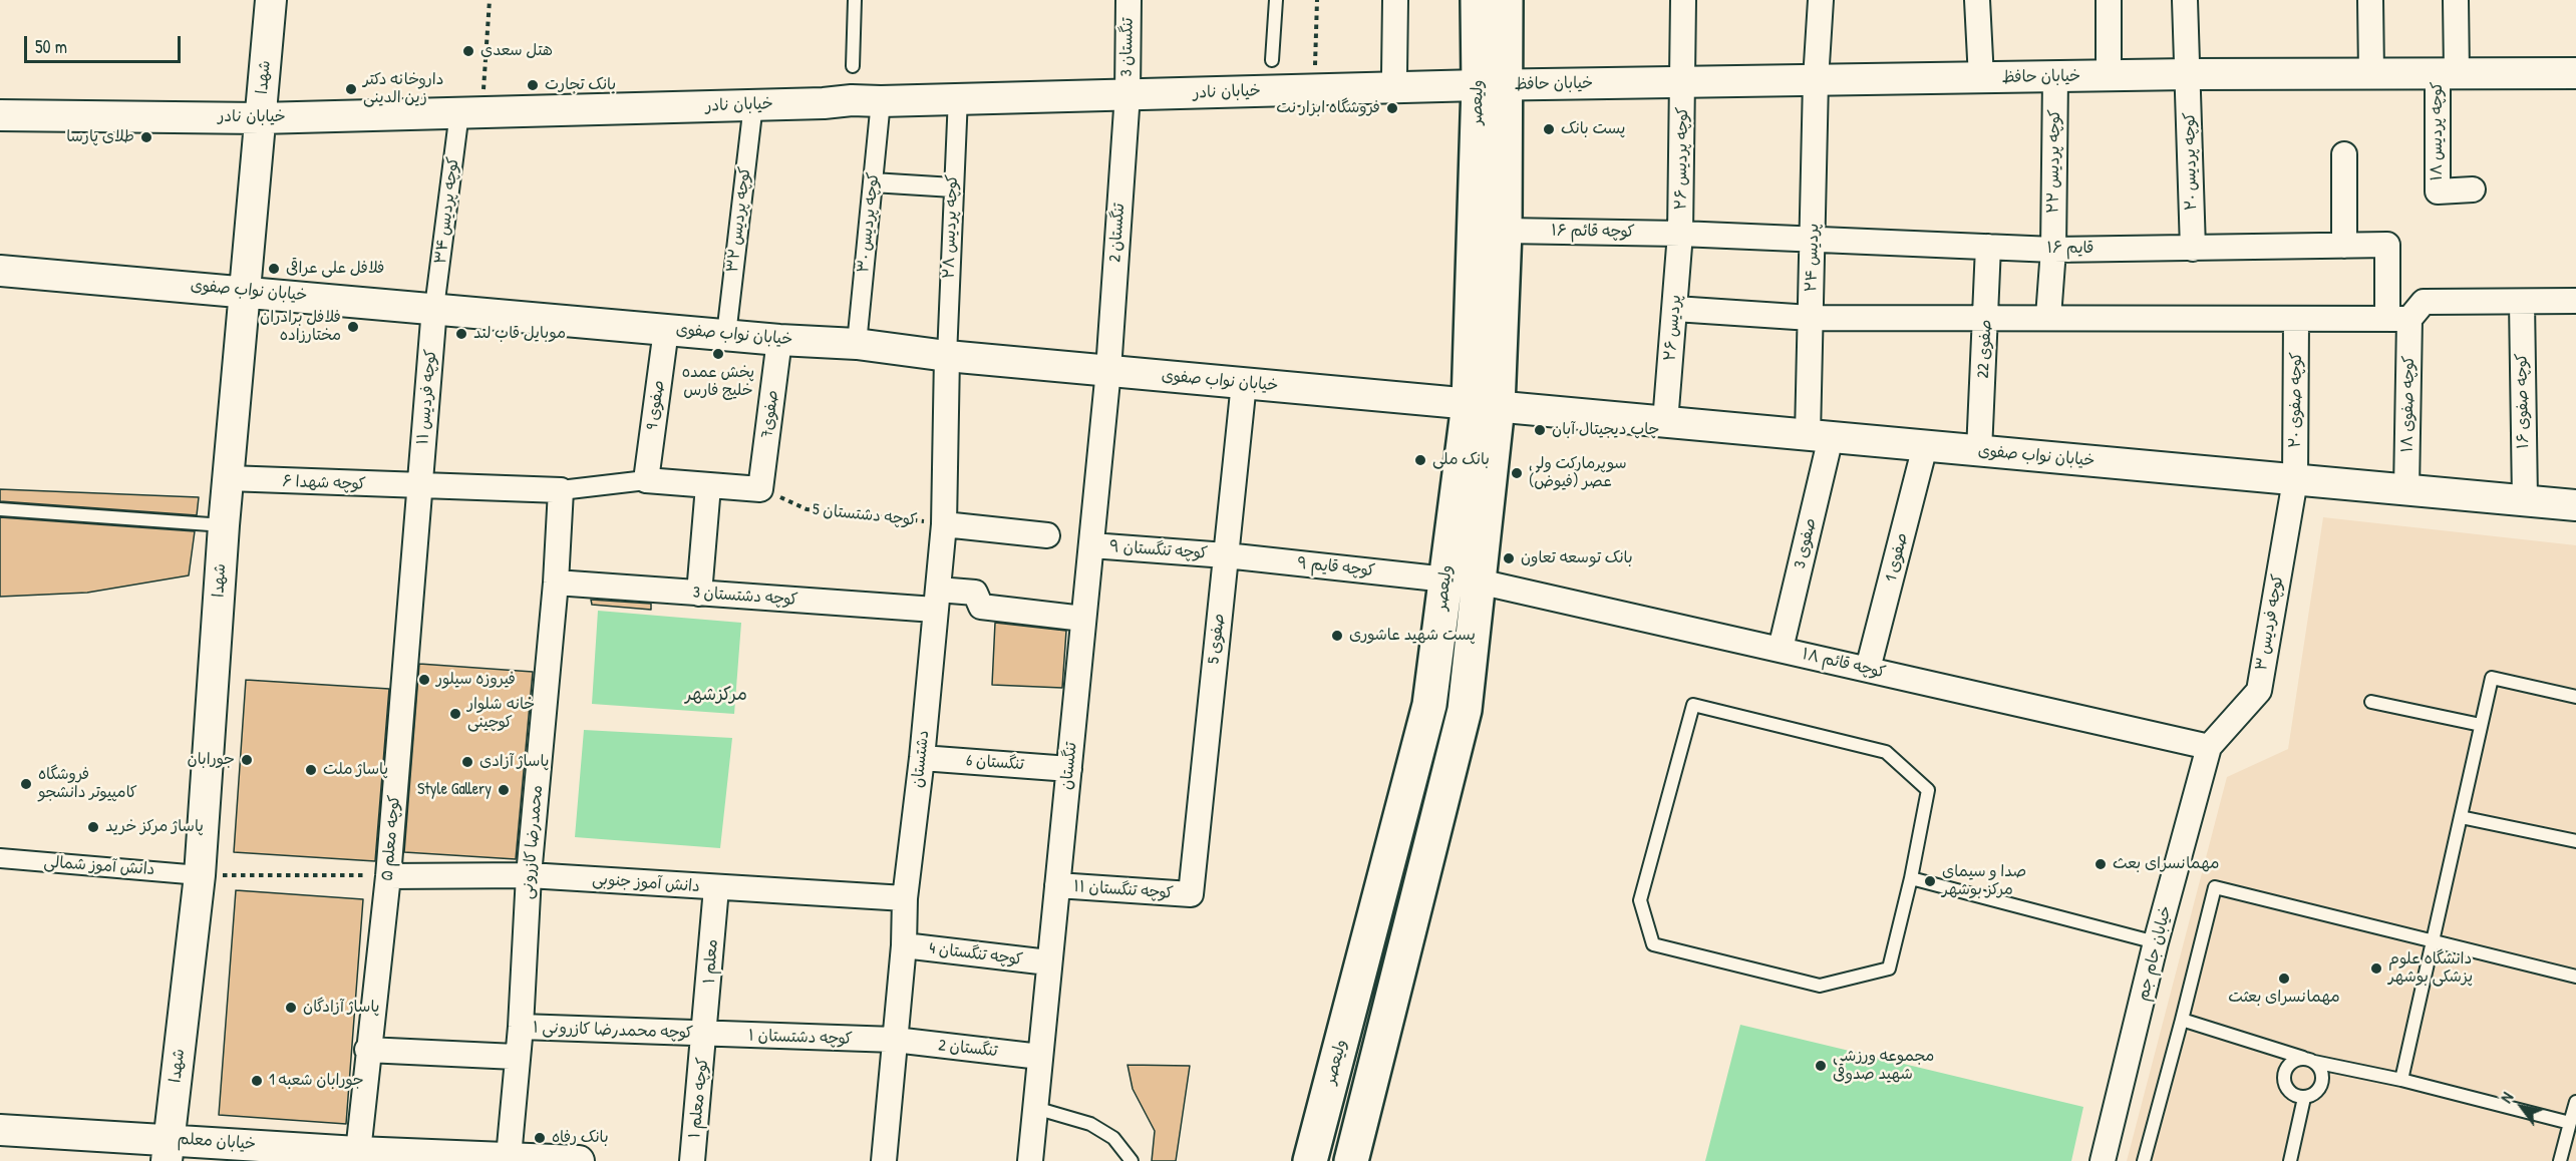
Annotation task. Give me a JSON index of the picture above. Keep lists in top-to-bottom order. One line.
{"streets":{"main road":["ولیعصر"],"street":["تنگستان 3","شهدا","خیابان حافظ","خیابان نادر","کوچه پردیس ۱۸","کوچه پردیس ۲۶","کوچه پردیس ۲۲","کوچه پردیس ۲۰","کوچه پردیس ۳۴","کوچه پردیس ۳۲","کوچه پردیس ۳۰","کوچه پردیس ۲۸","کوچه قائم ۱۶","تنگستان 2","قایم ۱۶","پردیس ۲۴","خیابان نواب صفوی","پردیس ۲۶","صفوی 22","کوچه فردیس ۱۱","کوچه صفوی ۲۰","کوچه صفوی ۱۶","کوچه صفوی ۱۸","صفوی 9","صفوی7","کوچه شهدا ۶","صفوی 3","کوچه تنگستان ۹","صفوی 1","کوچه قایم ۹","کوچه دشتستان 3","کوچه فردیس ۳","صفوی 5","کوچه قائم ۱۸","دشتستان","تنگستان 6","تنگستان","کوچه معلم ۵","محمدرضا کازرونی","دانش آموز شمالی","دانش آموز جنوبی","کوچه تنگستان ۱۱","خیابان جام جم","کوچه تنگستان 4","معلم ۱","کوچه محمدرضا کازرونی ۱","کوچه دشتستان ۱","کوچه معلم ۱","خیابان معلم"],"path":["کوچه دشتستان 5"]},"crossings":[["تنگستان 3","خیابان نادر"],["تنگستان 3","تنگستان 2"],["شهدا","خیابان نادر"],["شهدا","خیابان نواب صفوی"],["شهدا","کوچه شهدا ۶"],["شهدا","دانش آموز شمالی"],["شهدا","خیابان معلم"],["خیابان حافظ","خیابان نادر"],["خیابان حافظ","ولیعصر"],["خیابان حافظ","کوچه پردیس ۱۸"],["خیابان حافظ","کوچه پردیس ۲۶"],["خیابان حافظ","کوچه پردیس ۲۲"],["خیابان حافظ","کوچه پردیس ۲۰"],["خیابان حافظ","پردیس ۲۴"],["خیابان نادر","ولیعصر"],["خیابان نادر","کوچه پردیس ۳۴"],["خیابان نادر","کوچه پردیس ۳۲"],["خیابان نادر","کوچه پردیس ۳۰"],["خیابان نادر","کوچه پردیس ۲۸"],["خیابان نادر","تنگستان 2"],["ولیعصر","کوچه قائم ۱۶"],["ولیعصر","خیابان نواب صفوی"],["ولیعصر","کوچه قایم ۹"],["ولیعصر","کوچه قائم ۱۸"],["کوچه پردیس ۲۶","کوچه قائم ۱۶"],["کوچه پردیس ۲۶","قایم ۱۶"],["کوچه پردیس ۲۶","پردیس ۲۶"],["کوچه پردیس ۲۲","قایم ۱۶"],["کوچه پردیس ۲۰","قایم ۱۶"],["کوچه پردیس ۳۴","خیابان نواب صفوی"],["کوچه پردیس ۳۴","کوچه فردیس ۱۱"],["کوچه پردیس ۳۲","خیابان نواب صفوی"],["کوچه پردیس ۳۰","خیابان نواب صفوی"],["کوچه پردیس ۲۸","خیابان نواب صفوی"],["کوچه پردیس ۲۸","دشتستان"],["کوچه قائم ۱۶","قایم ۱۶"],["کوچه قائم ۱۶","پردیس ۲۶"],["تنگستان 2","خیابان نواب صفوی"],["تنگستان 2","دشتستان"],["تنگستان 2","تنگستان"],["تنگستان 2","کوچه دشتستان ۱"],["قایم ۱۶","پردیس ۲۴"],["قایم ۱۶","پردیس ۲۶"],["قایم ۱۶","صفوی 22"],["قایم ۱۶","کوچه صفوی ۱۸"],["پردیس ۲۴","خیابان نواب صفوی"],["پردیس ۲۴","صفوی 3"],["خیابان نواب صفوی","پردیس ۲۶"],["خیابان نواب صفوی","صفوی 22"],["خیابان نواب صفوی","کوچه فردیس ۱۱"],["خیابان نواب صفوی","کوچه صفوی ۲۰"],["خیابان نواب صفوی","کوچه صفوی ۱۶"],["خیابان نواب صفوی","کوچه صفوی ۱۸"],["خیابان نواب صفوی","صفوی 9"],["خیابان نواب صفوی","صفوی7"],["خیابان نواب صفوی","صفوی 3"],["خیابان نواب صفوی","صفوی 1"],["خیابان نواب صفوی","کوچه فردیس ۳"],["خیابان نواب صفوی","صفوی 5"],["خیابان نواب صفوی","دشتستان"],["خیابان نواب صفوی","تنگستان"],["کوچه فردیس ۱۱","کوچه شهدا ۶"],["کوچه فردیس ۱۱","کوچه معلم ۵"],["کوچه صفوی ۲۰","کوچه فردیس ۳"],["صفوی7","کوچه دشتستان 5"],["کوچه شهدا ۶","کوچه معلم ۵"],["کوچه شهدا ۶","محمدرضا کازرونی"],["کوچه دشتستان 5","دشتستان"],["صفوی 3","کوچه قائم ۱۸"],["کوچه تنگستان ۹","کوچه قایم ۹"],["کوچه تنگستان ۹","صفوی 5"],["کوچه تنگستان ۹","تنگستان"],["صفوی 1","کوچه قائم ۱۸"],["کوچه قایم ۹","صفوی 5"],["کوچه دشتستان 3","دشتستان"],["کوچه دشتستان 3","تنگستان"],["کوچه دشتستان 3","محمدرضا کازرونی"],["کوچه فردیس ۳","کوچه قائم ۱۸"],["کوچه فردیس ۳","خیابان جام جم"],["صفوی 5","کوچه تنگستان ۱۱"],["کوچه قائم ۱۸","خیابان جام جم"],["دشتستان","تنگستان 6"],["دشتستان","دانش آموز جنوبی"],["دشتستان","کوچه تنگستان 4"],["دشتستان","کوچه دشتستان ۱"],["تنگستان 6","تنگستان"],["تنگستان","کوچه تنگستان ۱۱"],["تنگستان","کوچه تنگستان 4"],["کوچه معلم ۵","دانش آموز جنوبی"],["کوچه معلم ۵","خیابان معلم"],["محمدرضا کازرونی","دانش آموز جنوبی"],["محمدرضا کازرونی","کوچه محمدرضا کازرونی ۱"],["محمدرضا کازرونی","خیابان معلم"],["دانش آموز جنوبی","معلم ۱"],["معلم ۱","کوچه محمدرضا کازرونی ۱"],["معلم ۱","کوچه دشتستان ۱"],["معلم ۱","کوچه معلم ۱"],["کوچه محمدرضا کازرونی ۱","کوچه دشتستان ۱"],["کوچه محمدرضا کازرونی ۱","کوچه معلم ۱"],["کوچه دشتستان ۱","کوچه معلم ۱"]],"districts":["مرکزشهر"],"places":["هتل سعدی","بانک تجارت","داروخانه دکتر زین الدینی","فروشگاه ابزار نت","پست بانک","طلای پارسا","فلافل علی عراقی","فلافل برادران مختارزاده","موبایل قاب لند","پخش عمده خلیج فارس","چاپ دیجیتال آبان","بانک ملی","سوپرمارکت ولی عصر (فیوض)","بانک توسعه تعاون","پست شهید عاشوری","فیروزه سیلور","خانه شلوار کوچینی","جورابان","پاساژ آزادی","پاساژ ملت","فروشگاه کامپیوتر دانشجو","Style Gallery","پاساژ مرکز خرید","مهمانسرای بعث","صدا و سیمای مرکز بوشهر","دانشگاه علوم پزشکی بوشهر","مهمانسرای بعثت","پاساژ آزادگان","مجموعه ورزشی شهید صدوقی","جورابان شعبه 1","بانک رفاه"],"scale_bar":"50 m","north":"top left"}
